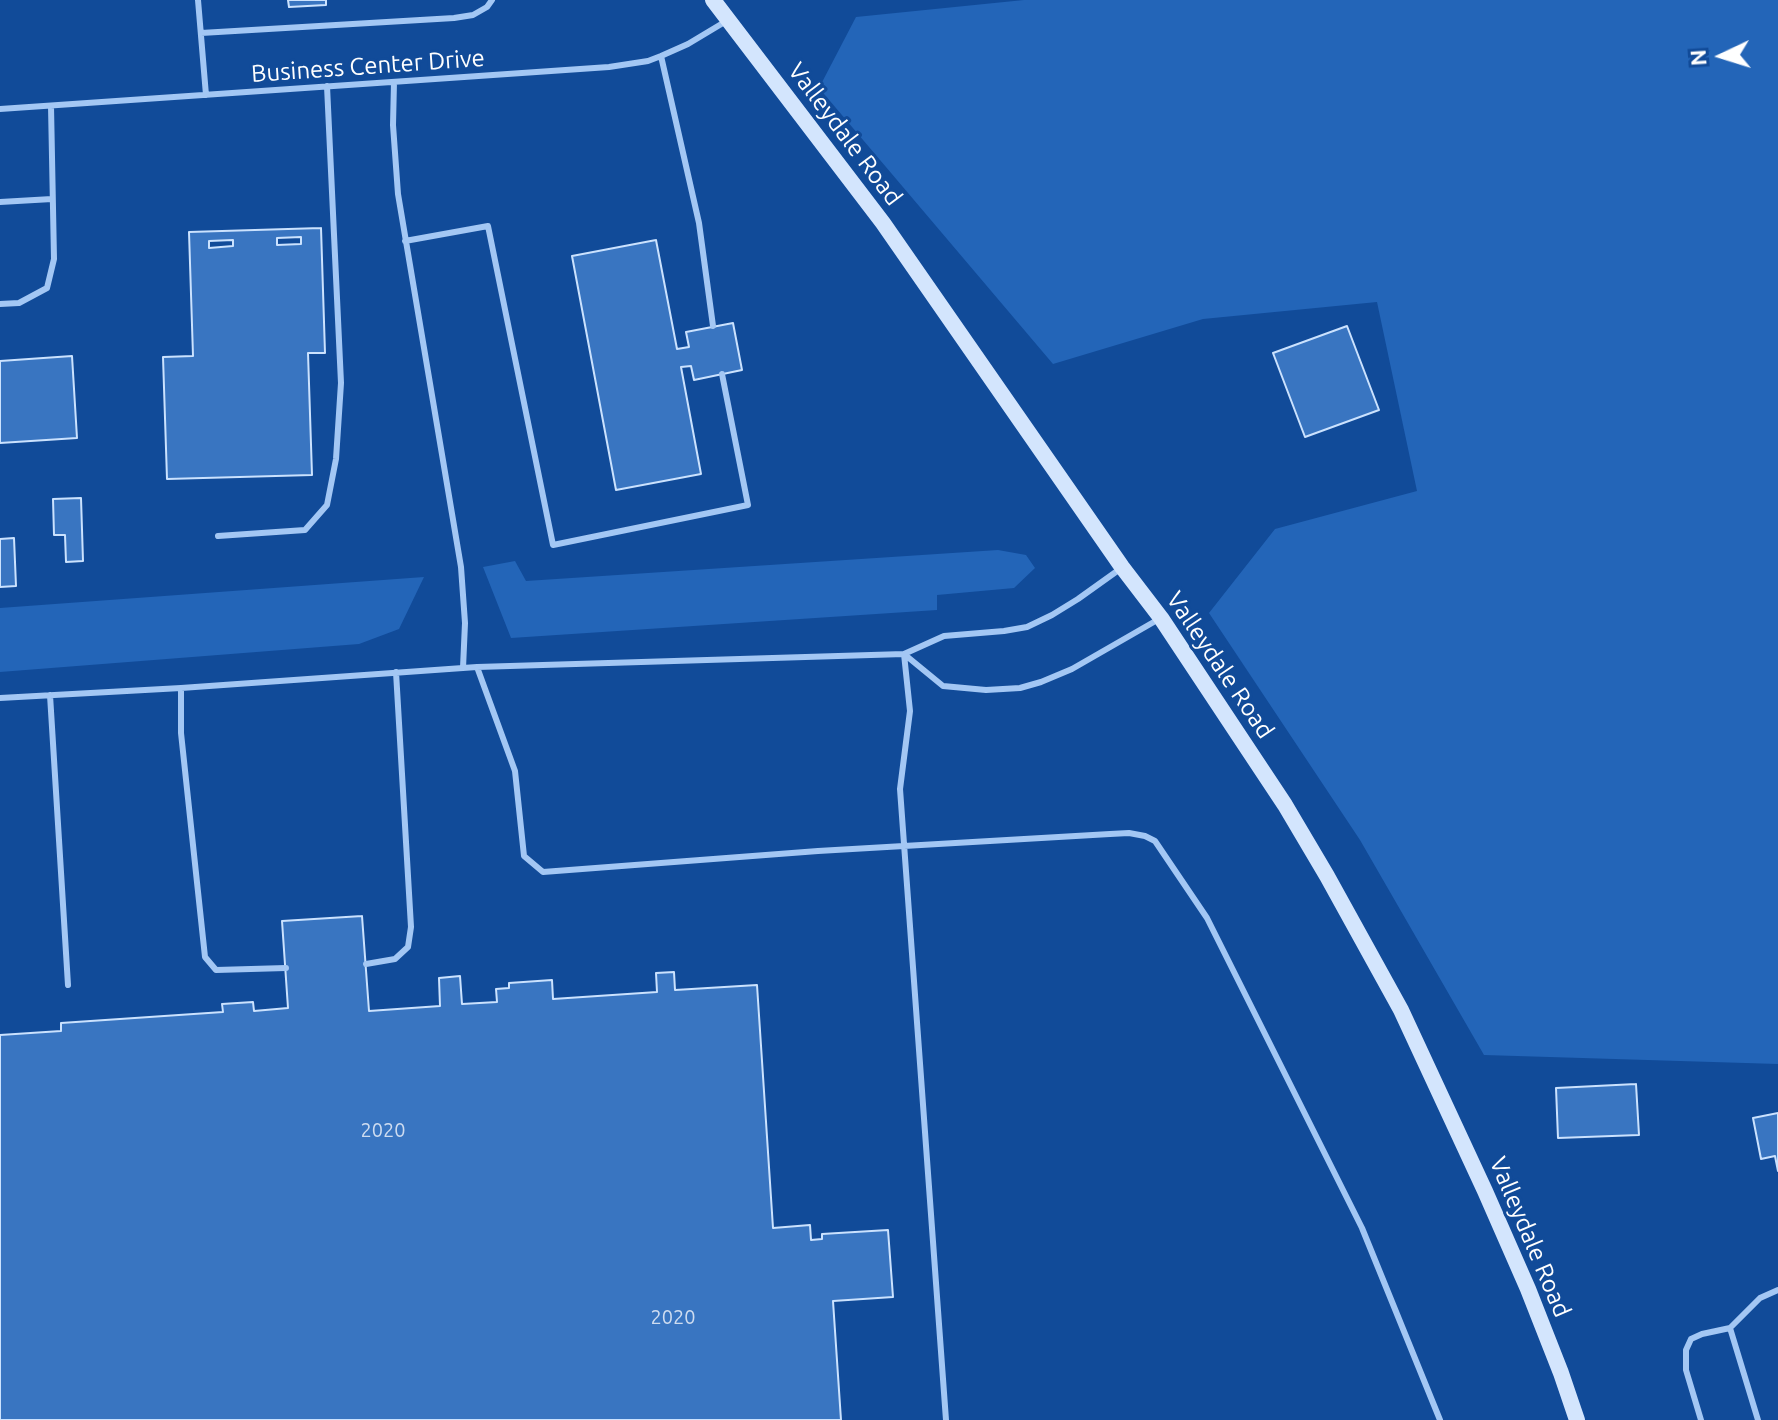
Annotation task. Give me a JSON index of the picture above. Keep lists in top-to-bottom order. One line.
{"streets":{"main road":["Valleydale Road"],"lane":["Business Center Drive"]},"crossings":[["Business Center Drive","Valleydale Road"]],"house_numbers":["2020","2020"],"north":"left"}
